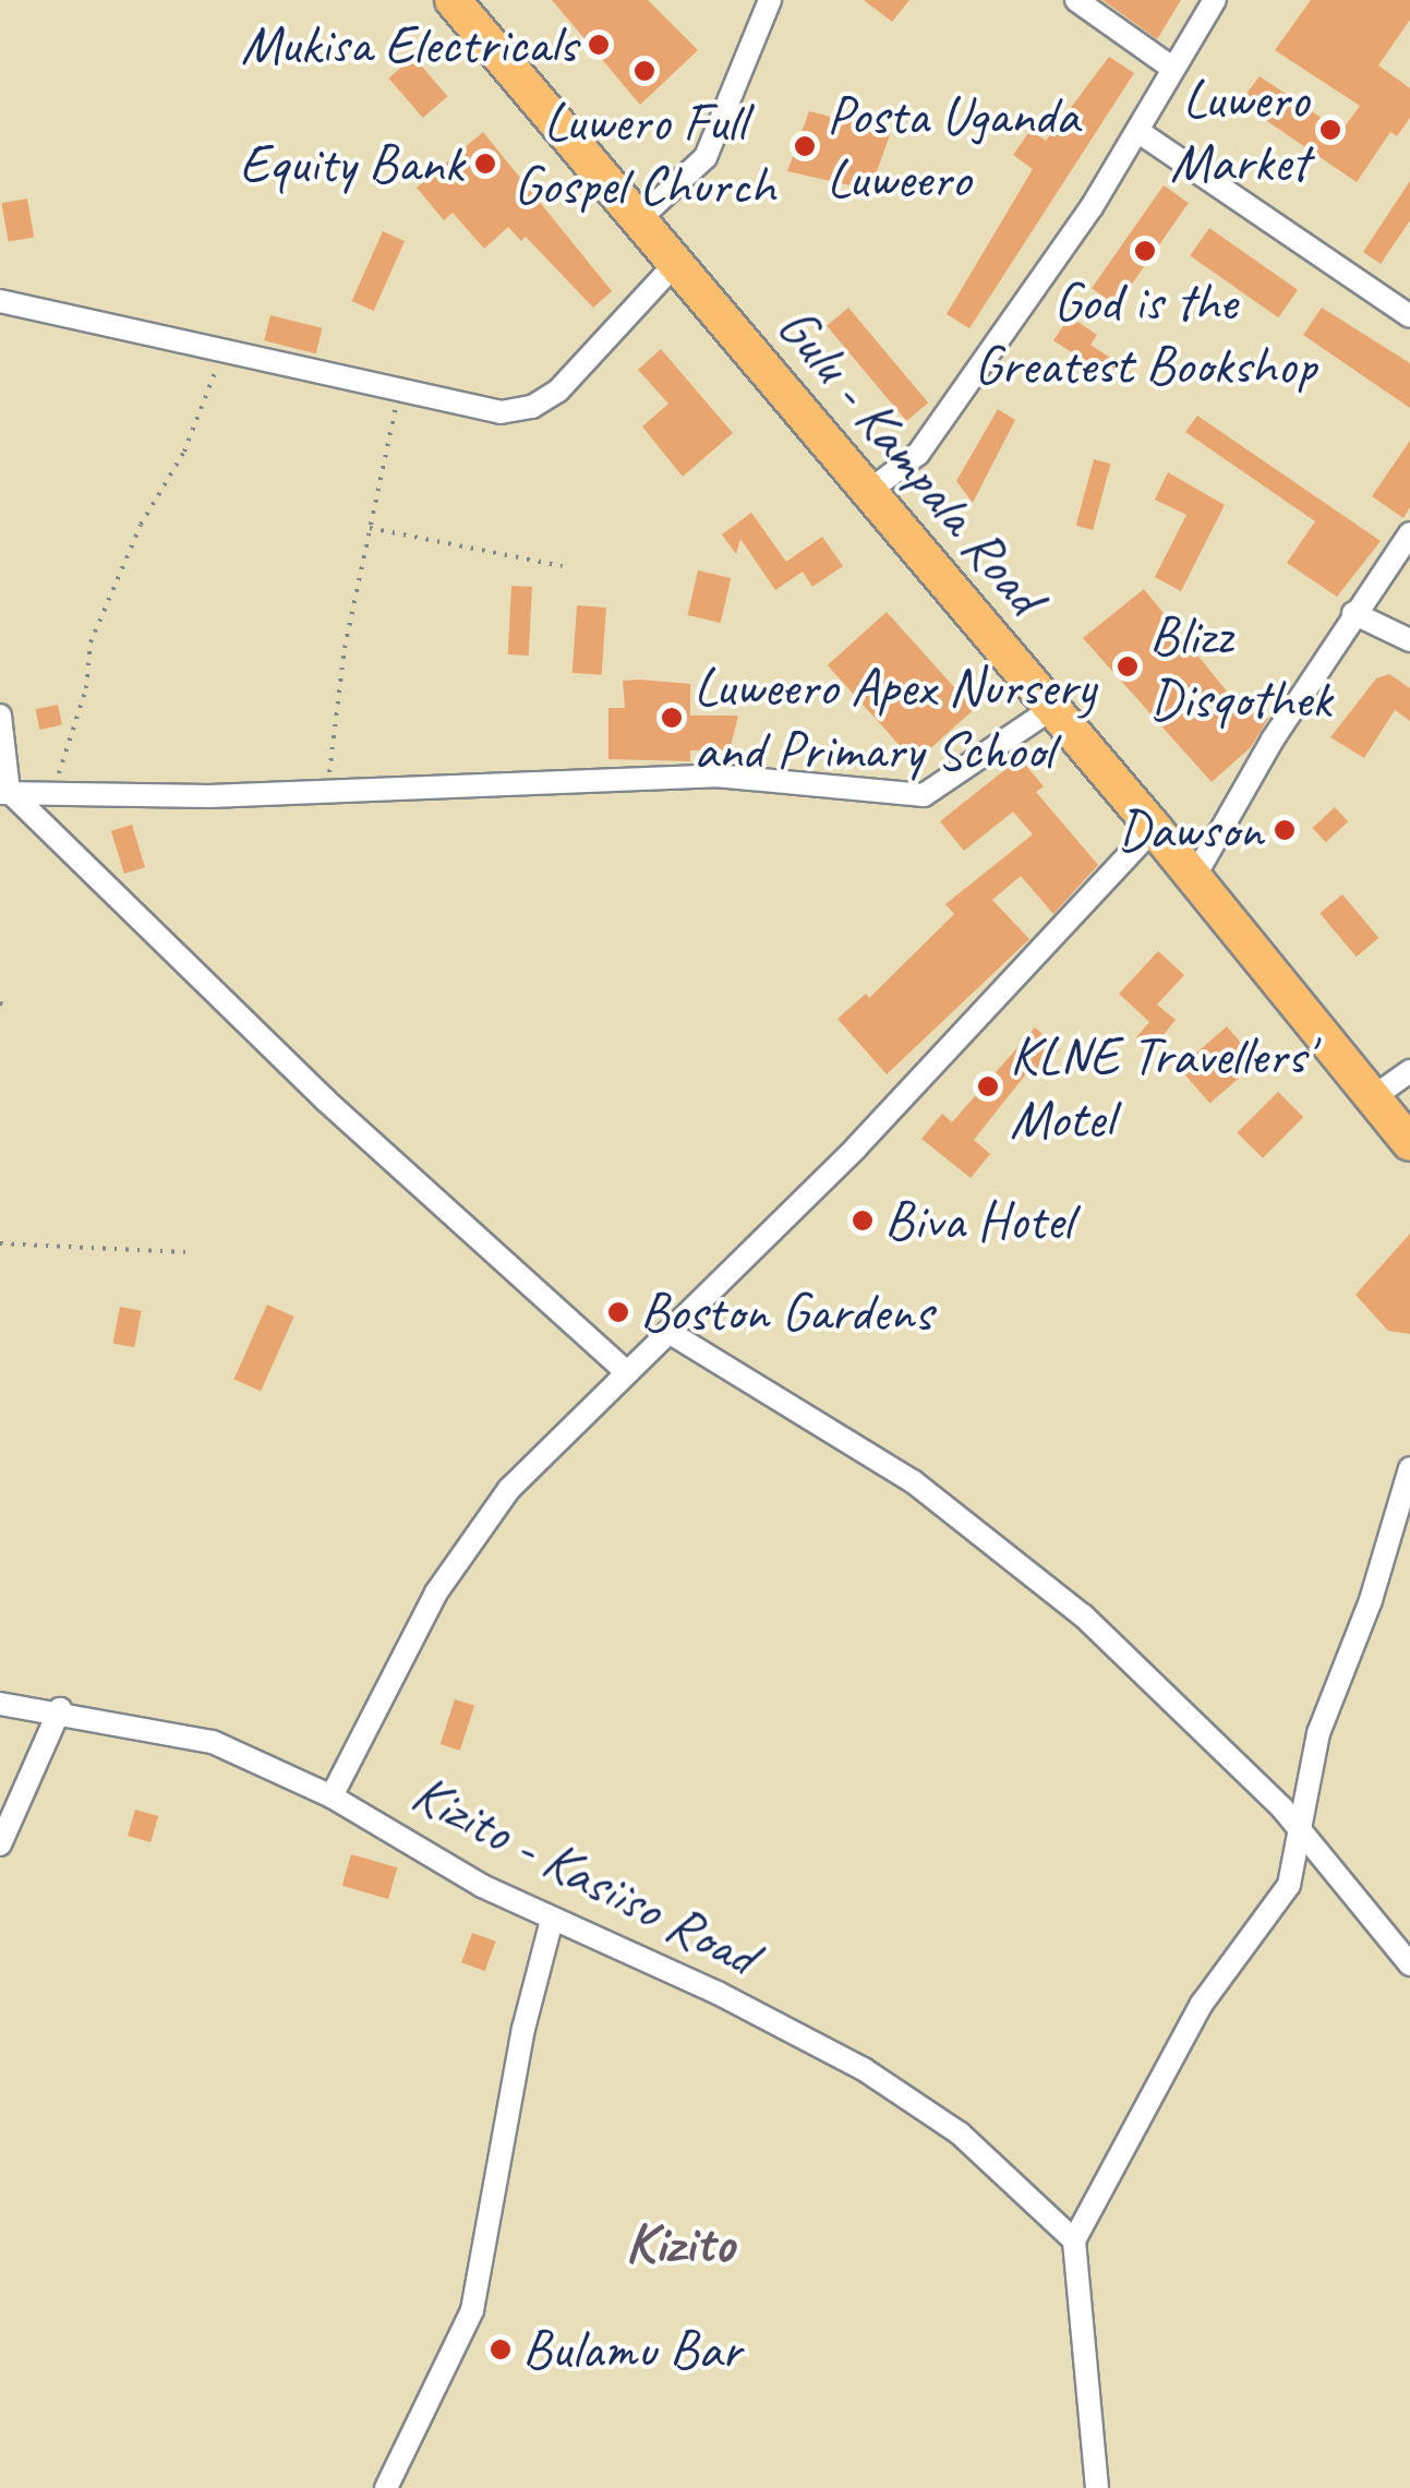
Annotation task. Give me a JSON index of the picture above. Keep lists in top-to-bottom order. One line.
{"streets":{"main road":["Gulu - Kampala Road"],"street":["Kizito - Kasiiso Road"]},"districts":["Kizito"],"places":["Mukisa Electricals","Luwero Full Gospel Church","Luwero Market","Posta Uganda Luweero","Equity Bank","God is the Greatest Bookshop","Blizz Disqothek","Luweero Apex Nursery and Primary School","Dawson","KLNE Travellers' Motel","Biva Hotel","Boston Gardens","Bulamu Bar"]}
